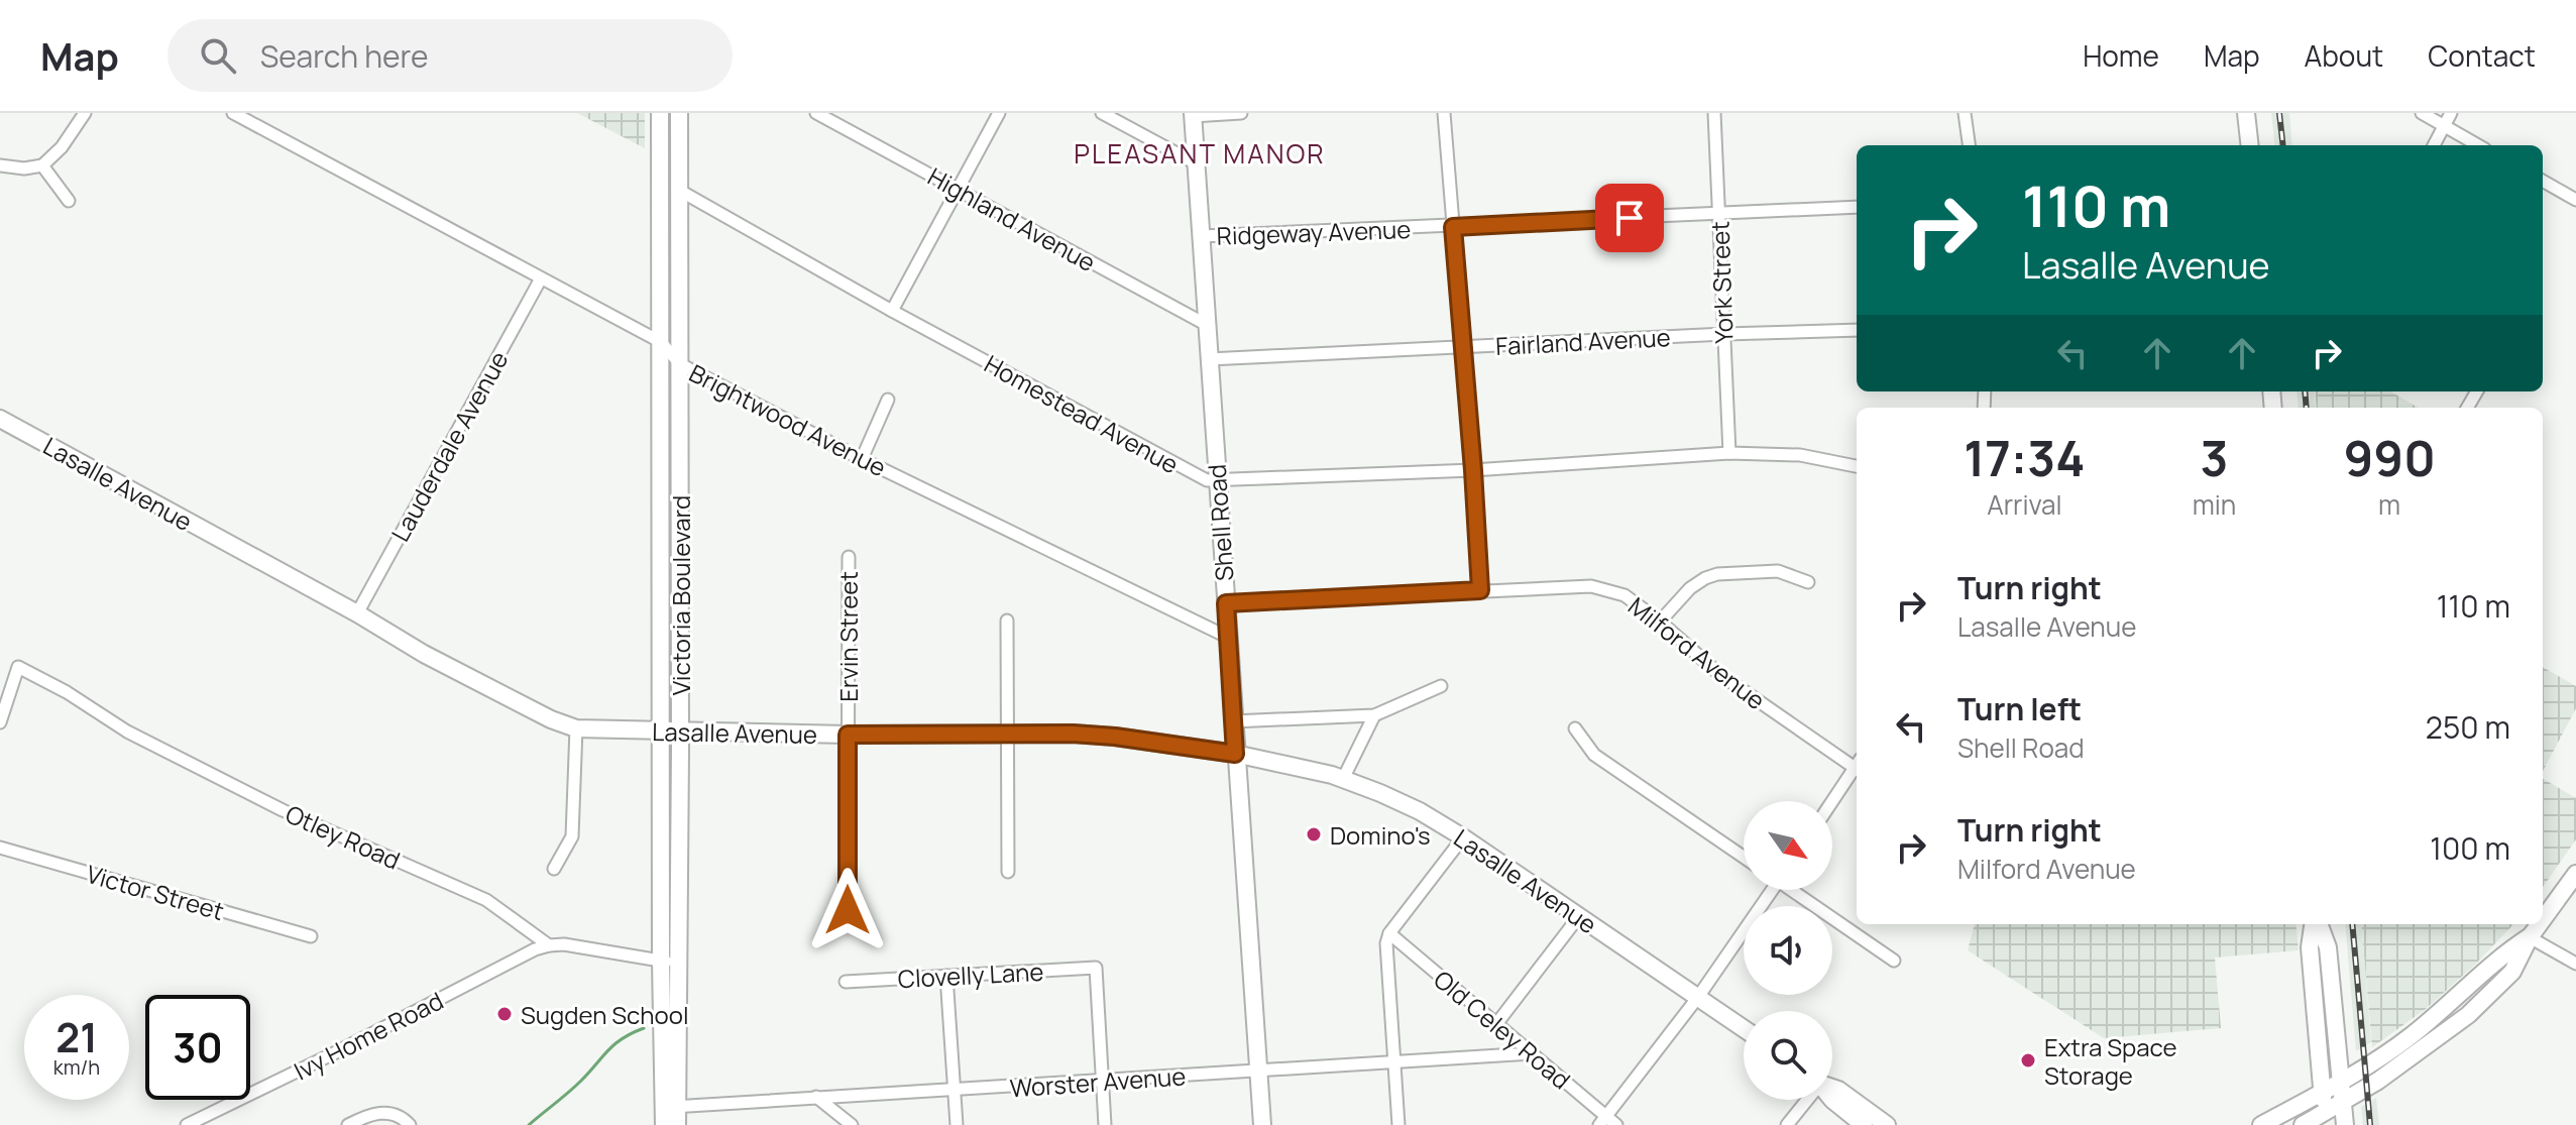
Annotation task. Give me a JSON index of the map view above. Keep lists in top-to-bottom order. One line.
{"streets":{"main road":["Lasalle Avenue","Shell Road","Victoria Boulevard"],"street":["Highland Avenue","Ridgeway Avenue","York Street","Fairland Avenue","Homestead Avenue","Brightwood Avenue","Lauderdale Avenue","Ervin Street","Milford Avenue","Otley Road","Victor Street","Clovelly Lane","Old Celey Road","Ivy Home Road","Worster Avenue"]},"crossings":[["Highland Avenue","Shell Road"],["Ridgeway Avenue","York Street"],["Ridgeway Avenue","Shell Road"],["York Street","Fairland Avenue"],["York Street","Homestead Avenue"],["Fairland Avenue","Shell Road"],["Homestead Avenue","Shell Road"],["Homestead Avenue","Victoria Boulevard"],["Brightwood Avenue","Lauderdale Avenue"],["Brightwood Avenue","Shell Road"],["Brightwood Avenue","Victoria Boulevard"],["Lauderdale Avenue","Lasalle Avenue"],["Lasalle Avenue","Shell Road"],["Lasalle Avenue","Victoria Boulevard"],["Lasalle Avenue","Ervin Street"],["Shell Road","Milford Avenue"],["Shell Road","Worster Avenue"],["Victoria Boulevard","Worster Avenue"],["Otley Road","Ivy Home Road"],["Clovelly Lane","Worster Avenue"],["Old Celey Road","Worster Avenue"]],"districts":["PLEASANT MANOR"],"places":["Domino's","Sugden School","Extra Space Storage"],"north":"bottom right","page":{"header":"Map","search":"Search here","nav":["Home","Map","About","Contact"],"turn":["110 m","Lasalle Avenue"],"eta":["17:34","Arrival","3","min","990","m"],"list":[{"name":"Turn right","note":"Lasalle Avenue","value":"110 m"},{"name":"Turn left","note":"Shell Road","value":"250 m"},{"name":"Turn right","note":"Milford Avenue","value":"100 m"}],"speed":"21 km/h","limit":"30"}}
